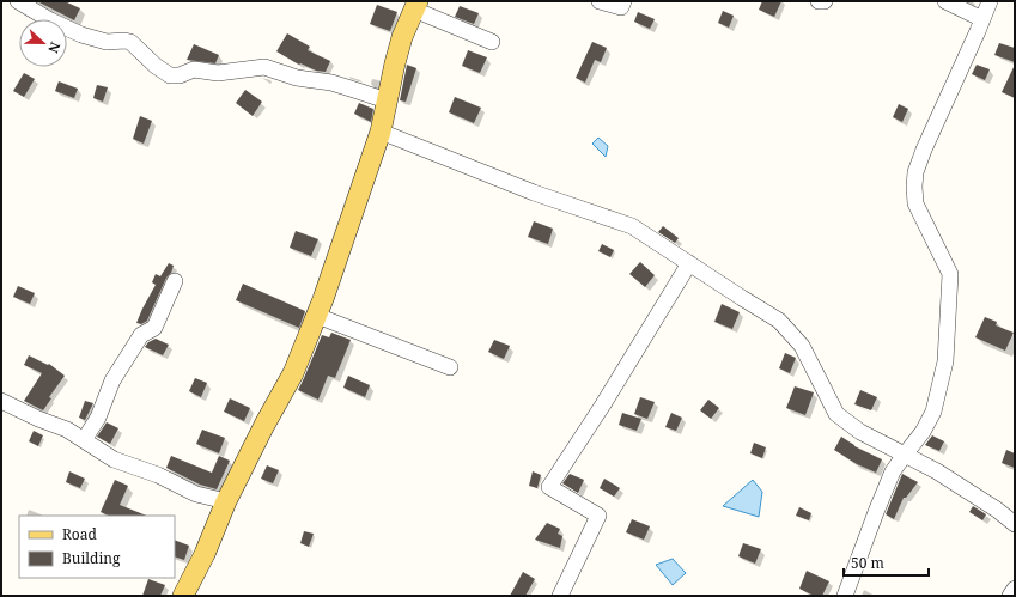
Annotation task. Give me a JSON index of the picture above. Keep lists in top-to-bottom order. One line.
{"legend":["Road","Building"],"scale_bar":"50 m","north":"right"}
